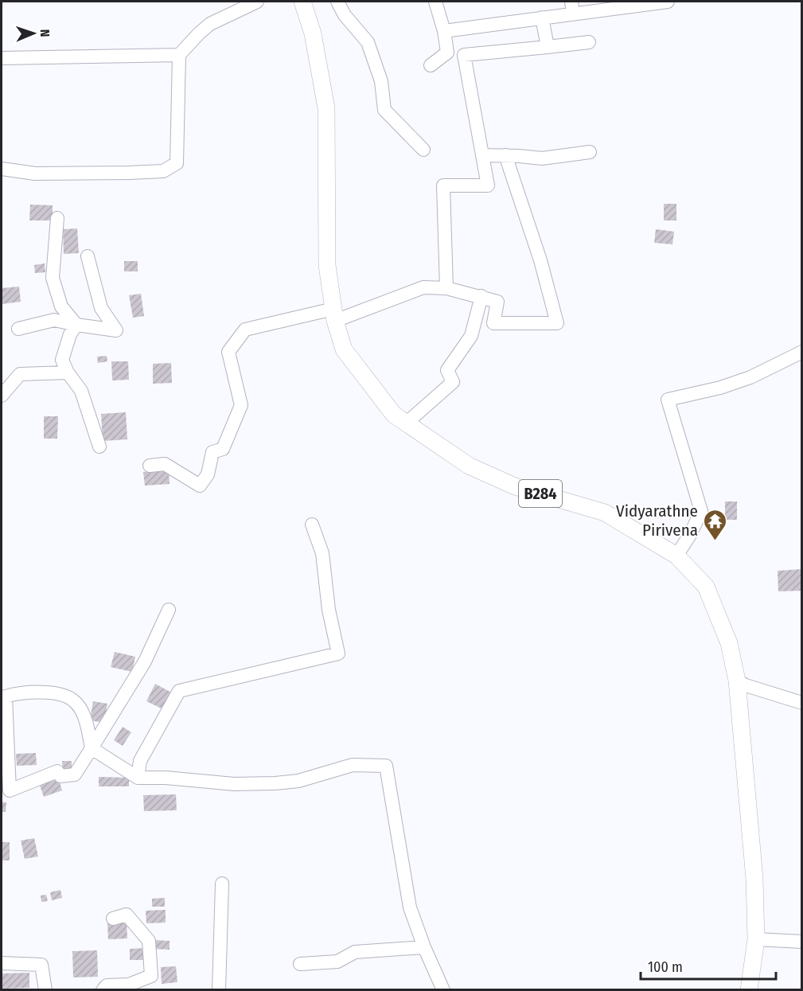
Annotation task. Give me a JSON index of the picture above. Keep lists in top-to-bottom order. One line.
{"streets":{"main road":["B284"]},"places":{"temple":["Vidyarathne Pirivena"]},"scale_bar":"100 m","north":"right"}
